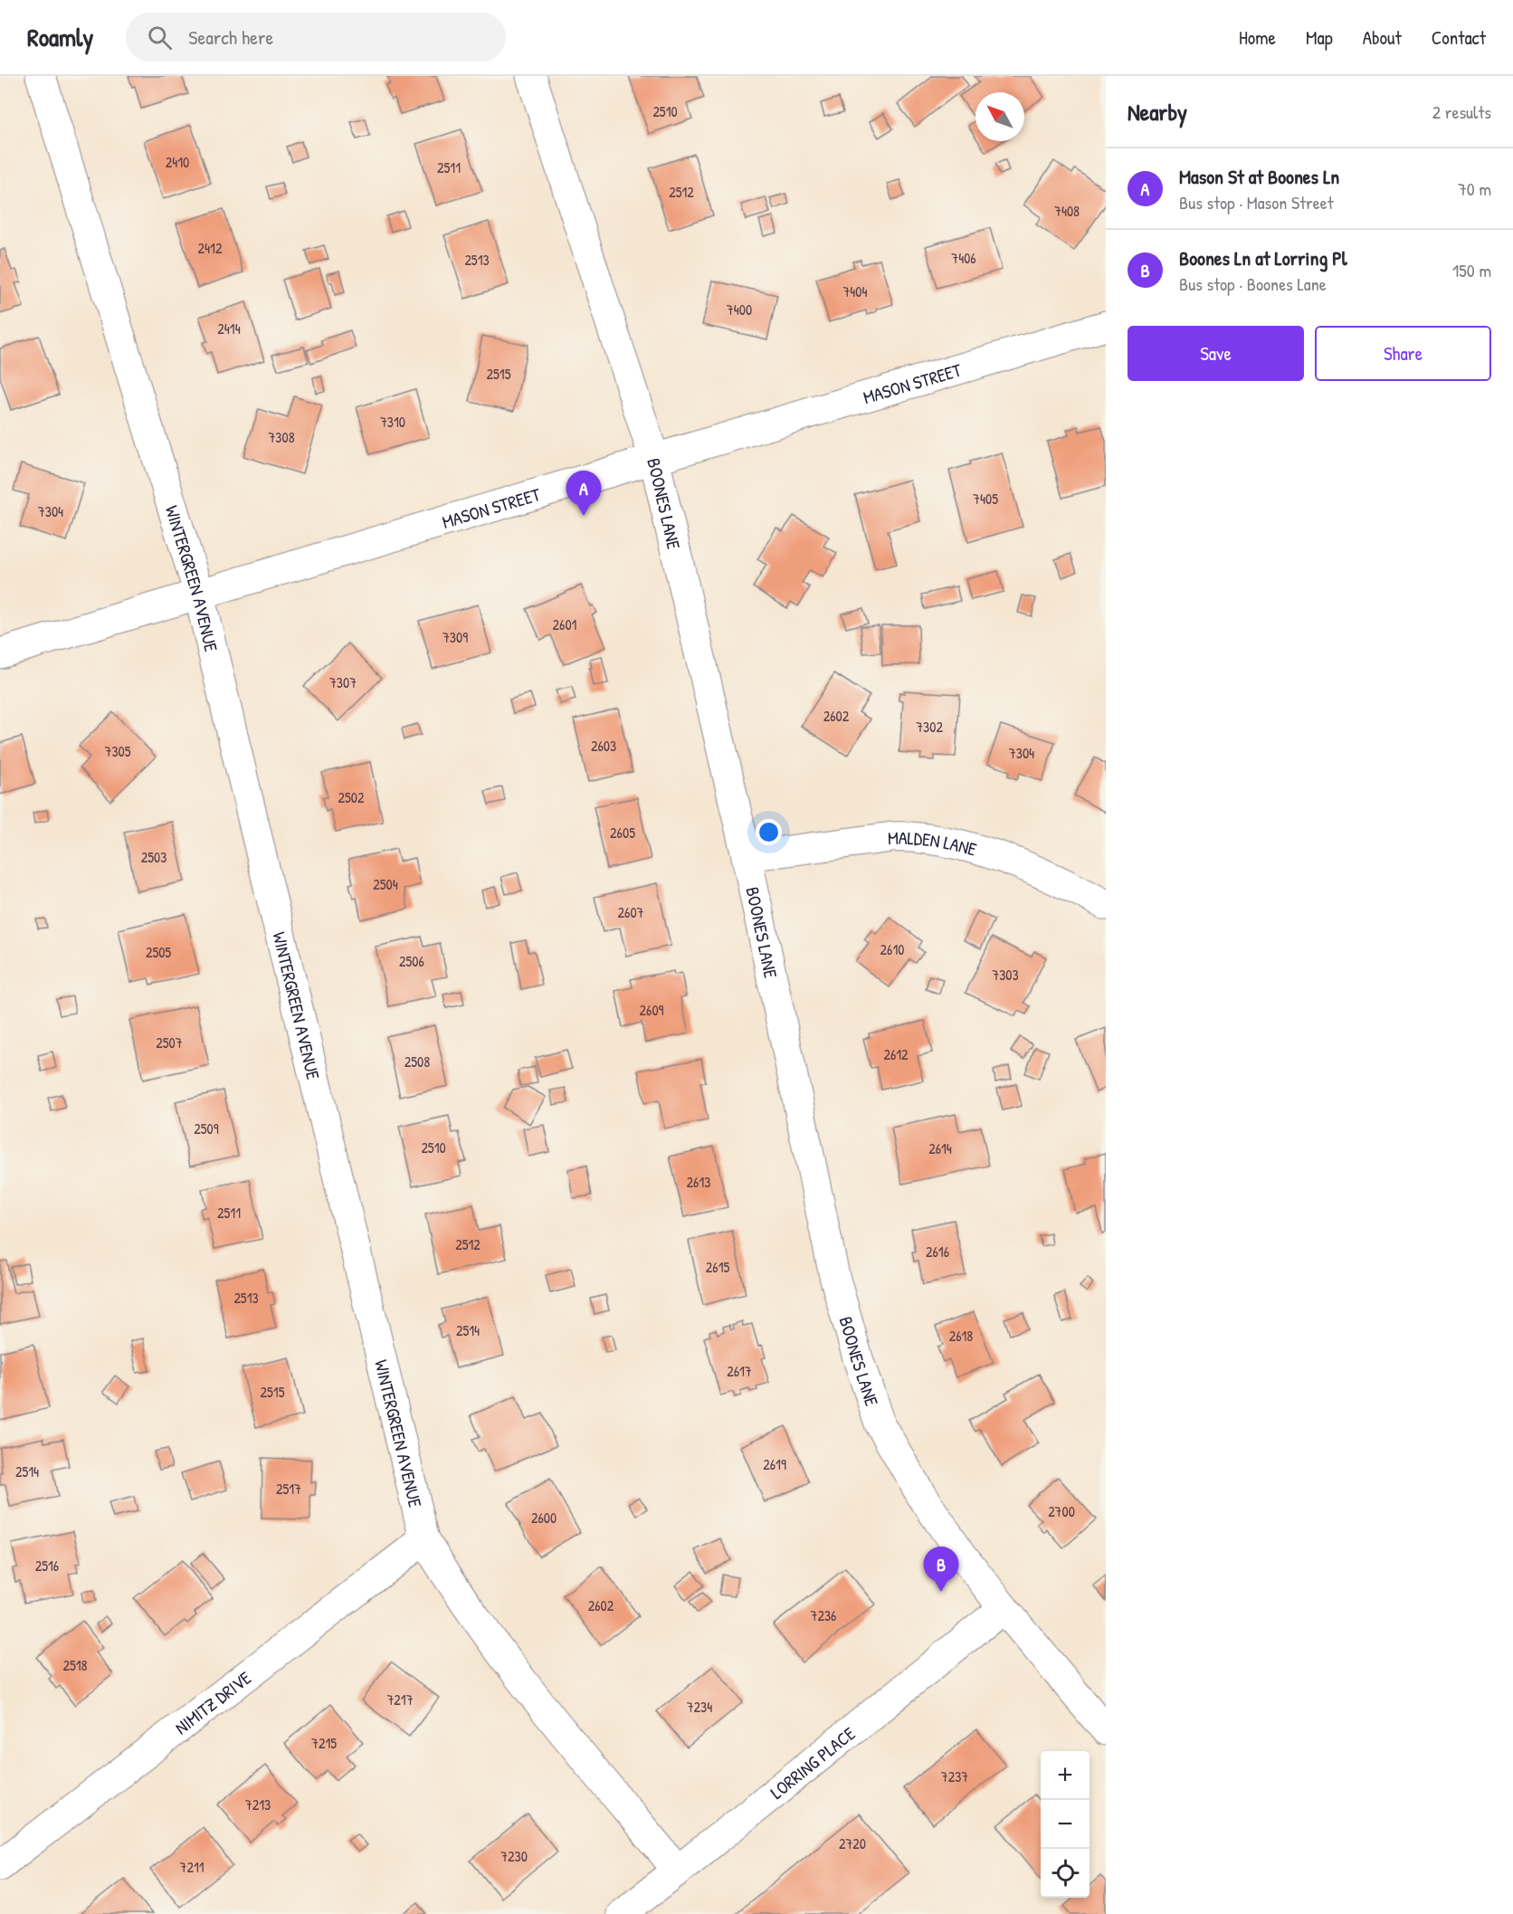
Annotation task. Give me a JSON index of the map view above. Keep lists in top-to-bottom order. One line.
{"streets":{"street":["MASON STREET","BOONES LANE","WINTERGREEN AVENUE","MALDEN LANE","NIMITZ DRIVE","LORRING PLACE"]},"crossings":[["MASON STREET","BOONES LANE"],["MASON STREET","WINTERGREEN AVENUE"],["BOONES LANE","MALDEN LANE"],["BOONES LANE","LORRING PLACE"],["WINTERGREEN AVENUE","NIMITZ DRIVE"],["WINTERGREEN AVENUE","LORRING PLACE"]],"house_numbers":["2510","2410","2511","2512","7408","2412","7406","2513","7404","7400","2414","2515","7310","7308","7405","7304","2601","7309","7307","2602","7302","2603","7305","7304","2502","2605","2503","2504","2607","2610","2505","2506","7303","2609","2507","2612","2508","2509","2510","2614","2613","2511","2512","2616","2615","2513","2514","2618","2617","2515","2619","2514","2517","2700","2600","2516","2602","7236","2518","7217","7234","7215","7237","7213","2720","7230","7211"],"north":"top left","page":{"header":"Roamly","search":"Search here","nav":["Home","Map","About","Contact"],"heading":["Nearby","2 results"],"list":[{"mark":"A","name":"Mason St at Boones Ln","note":"Bus stop · Mason Street","value":"70 m"},{"mark":"B","name":"Boones Ln at Lorring Pl","note":"Bus stop · Boones Lane","value":"150 m"}],"buttons":["Save","Share"],"pins":["A","B"],"map_buttons":["+","−"]}}
